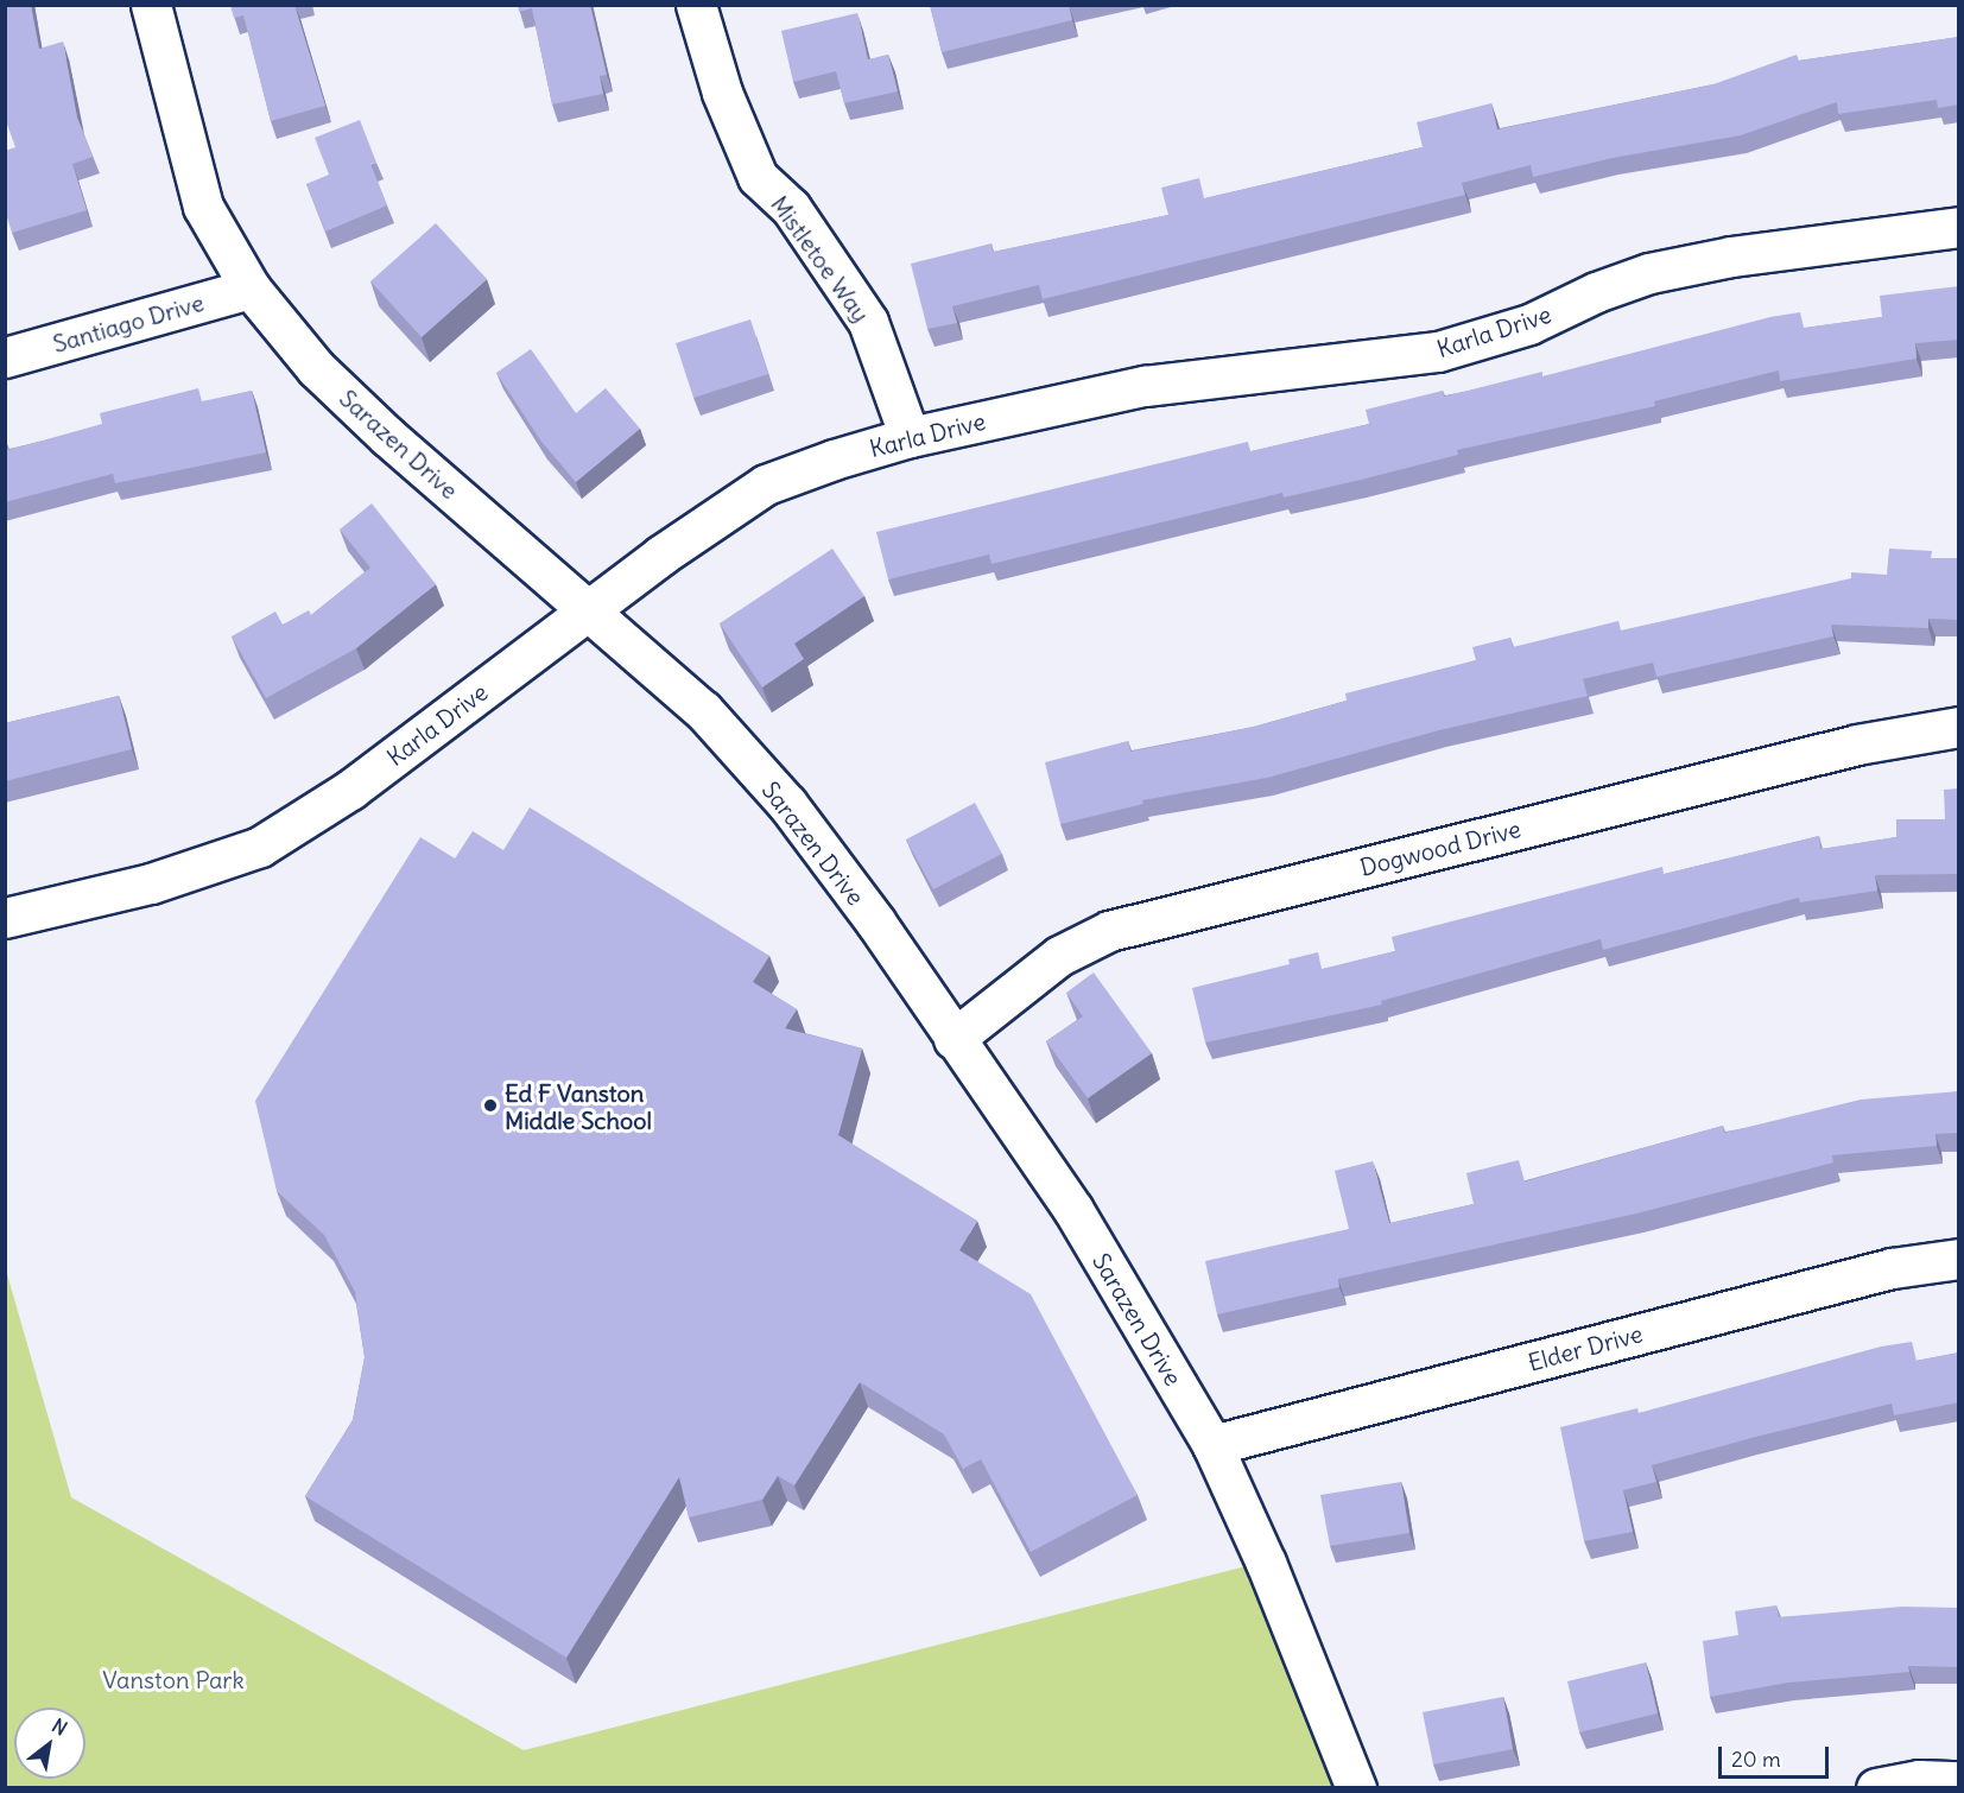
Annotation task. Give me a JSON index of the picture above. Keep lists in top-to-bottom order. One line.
{"streets":{"street":["Mistletoe Way","Santiago Drive","Karla Drive","Sarazen Drive","Dogwood Drive","Elder Drive"]},"crossings":[["Mistletoe Way","Karla Drive"],["Santiago Drive","Sarazen Drive"],["Karla Drive","Sarazen Drive"],["Sarazen Drive","Dogwood Drive"],["Sarazen Drive","Elder Drive"]],"parks":["Vanston Park"],"places":["Ed F Vanston Middle School"],"scale_bar":"20 m","north":"top right"}
